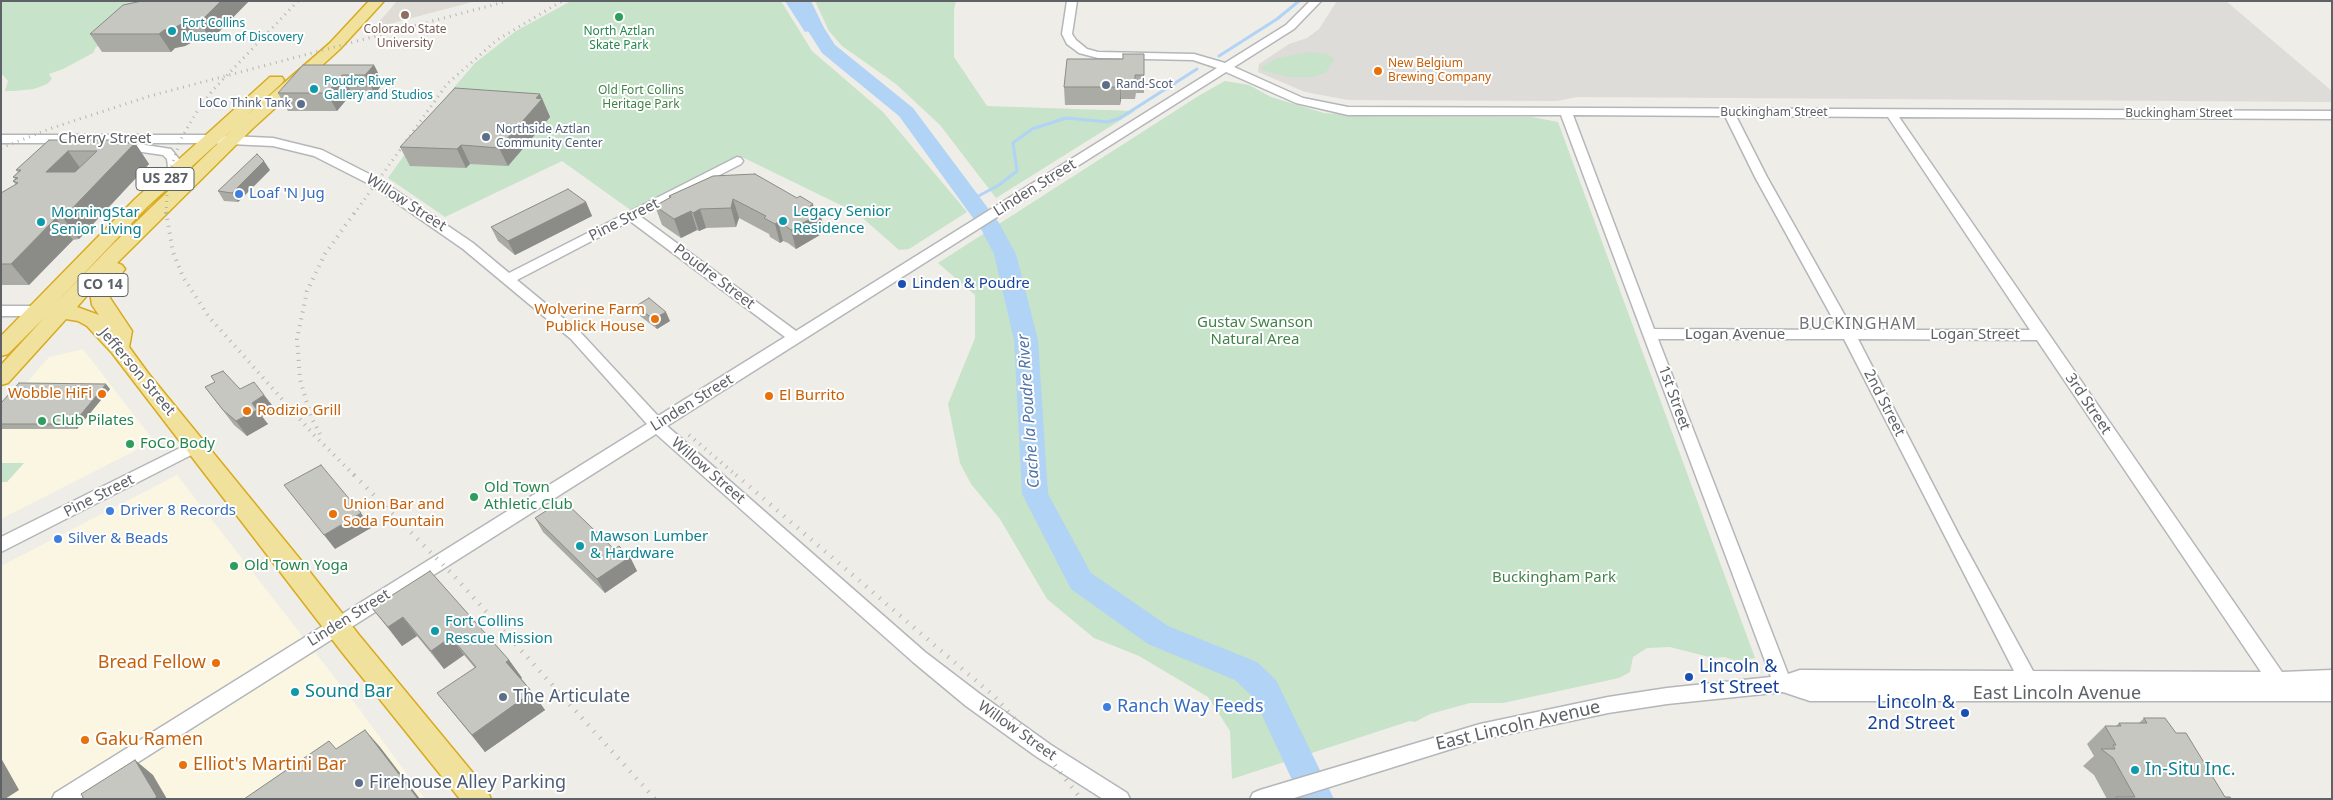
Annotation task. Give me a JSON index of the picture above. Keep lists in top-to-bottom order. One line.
{"streets":{"highway":["US 287","CO 14","Jefferson Street"],"street":["Buckingham Street","Cherry Street","Linden Street","Willow Street","Pine Street","Poudre Street","Logan Avenue","Logan Street","1st Street","2nd Street","3rd Street","East Lincoln Avenue"]},"crossings":[["Buckingham Street","Linden Street"],["Buckingham Street","1st Street"],["Buckingham Street","2nd Street"],["Buckingham Street","3rd Street"],["Cherry Street","US 287"],["Cherry Street","Willow Street"],["US 287","Willow Street"],["US 287","CO 14"],["US 287","Jefferson Street"],["Linden Street","Willow Street"],["Linden Street","Poudre Street"],["Linden Street","Jefferson Street"],["Willow Street","Pine Street"],["Pine Street","Poudre Street"],["Pine Street","Jefferson Street"],["CO 14","Jefferson Street"],["Logan Avenue","Logan Street"],["Logan Avenue","1st Street"],["Logan Avenue","2nd Street"],["Logan Street","2nd Street"],["Logan Street","3rd Street"],["1st Street","East Lincoln Avenue"],["2nd Street","East Lincoln Avenue"],["3rd Street","East Lincoln Avenue"]],"districts":["BUCKINGHAM"],"water":["Cache la Poudre River"],"parks":["Old Fort Collins Heritage Park","Gustav Swanson Natural Area","Buckingham Park"],"places":["Colorado State University","North Aztlan Skate Park","Fort Collins Museum of Discovery","New Belgium Brewing Company","Rand-Scot","Poudre River Gallery and Studios","LoCo Think Tank","Northside Aztlan Community Center","Loaf 'N Jug","Legacy Senior Residence","MorningStar Senior Living","Linden & Poudre","Wolverine Farm Publick House","Wobble HiFi","El Burrito","Rodizio Grill","Club Pilates","FoCo Body","Old Town Athletic Club","Driver 8 Records","Union Bar and Soda Fountain","Silver & Beads","Mawson Lumber & Hardware","Old Town Yoga","Fort Collins Rescue Mission","Bread Fellow","Lincoln & 1st Street","Sound Bar","The Articulate","Ranch Way Feeds","Lincoln & 2nd Street","Gaku Ramen","Elliot's Martini Bar","In-Situ Inc.","Firehouse Alley Parking"]}
